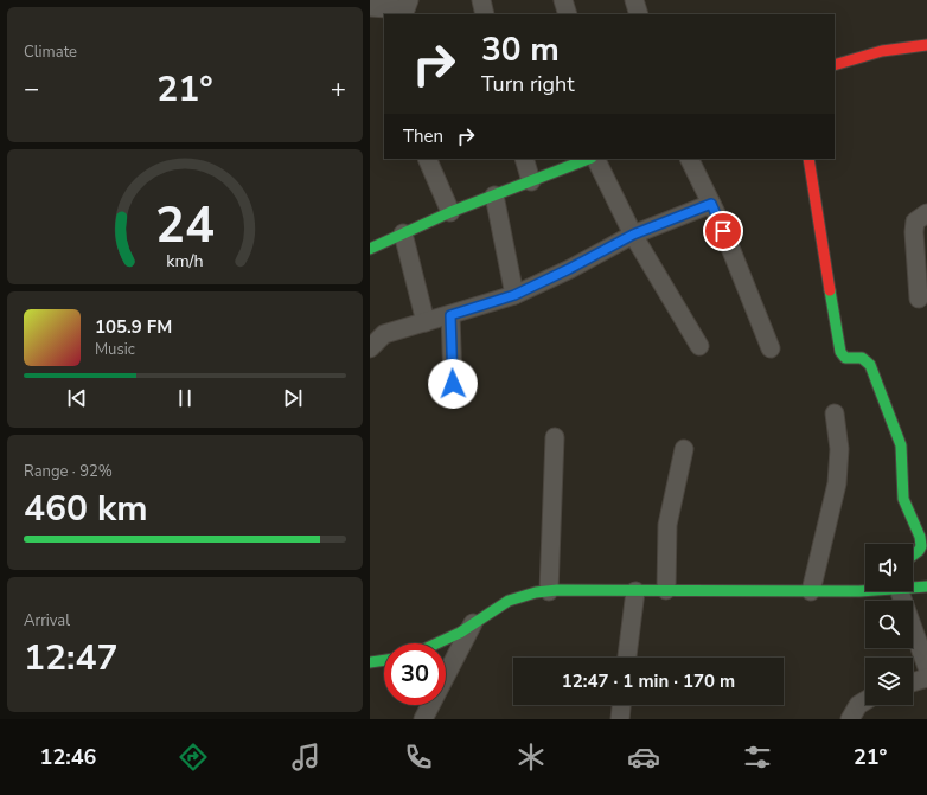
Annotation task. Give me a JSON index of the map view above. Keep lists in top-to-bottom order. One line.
{"page":{"tile":["Climate",["Range · 92%","460 km"],["Arrival","12:47"]],"turn":["30 m","Turn right"],"heat":["−","21°","+"],"then":"Then","song":["105.9 FM","Music"],"limit":"30","trip":"12:47 · 1 min · 170 m","tabs":["12:46","21°"],"gauge":["24","km/h"]}}
